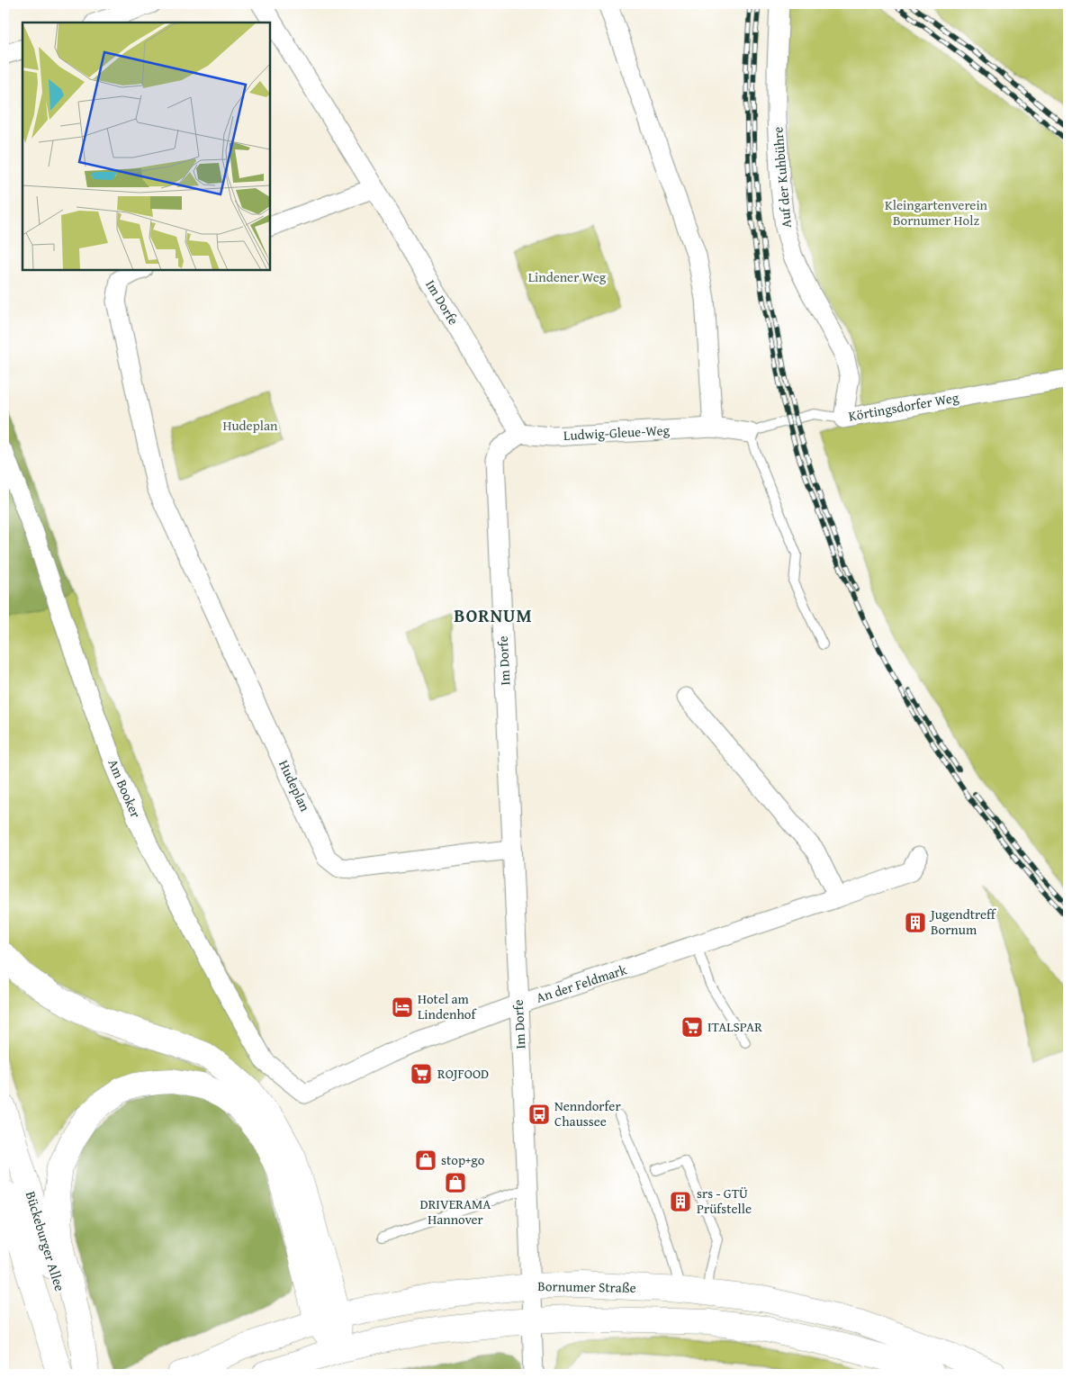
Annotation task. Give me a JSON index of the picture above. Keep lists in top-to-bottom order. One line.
{"streets":{"main road":["Bückeburger Allee","Bornumer Straße"],"street":["Auf der Kuhbühre","Im Dorfe","Körtingsdorfer Weg","Ludwig-Gleue-Weg","Hudeplan","Am Booker","An der Feldmark"]},"crossings":[["Auf der Kuhbühre","Körtingsdorfer Weg"],["Im Dorfe","Ludwig-Gleue-Weg"],["Im Dorfe","Hudeplan"],["Im Dorfe","An der Feldmark"],["Im Dorfe","Bornumer Straße"],["Körtingsdorfer Weg","Ludwig-Gleue-Weg"],["Am Booker","An der Feldmark"]],"districts":["BORNUM"],"parks":["Kleingartenverein Bornumer Holz","Lindener Weg","Hudeplan"],"places":{"building":["Jugendtreff Bornum","srs - GTÜ Prüfstelle"],"hotel":["Hotel am Lindenhof"],"supermarket":["ITALSPAR","ROJFOOD"],"bus stop":["Nenndorfer Chaussee"],"shop":["stop+go","DRIVERAMA Hannover"]}}
